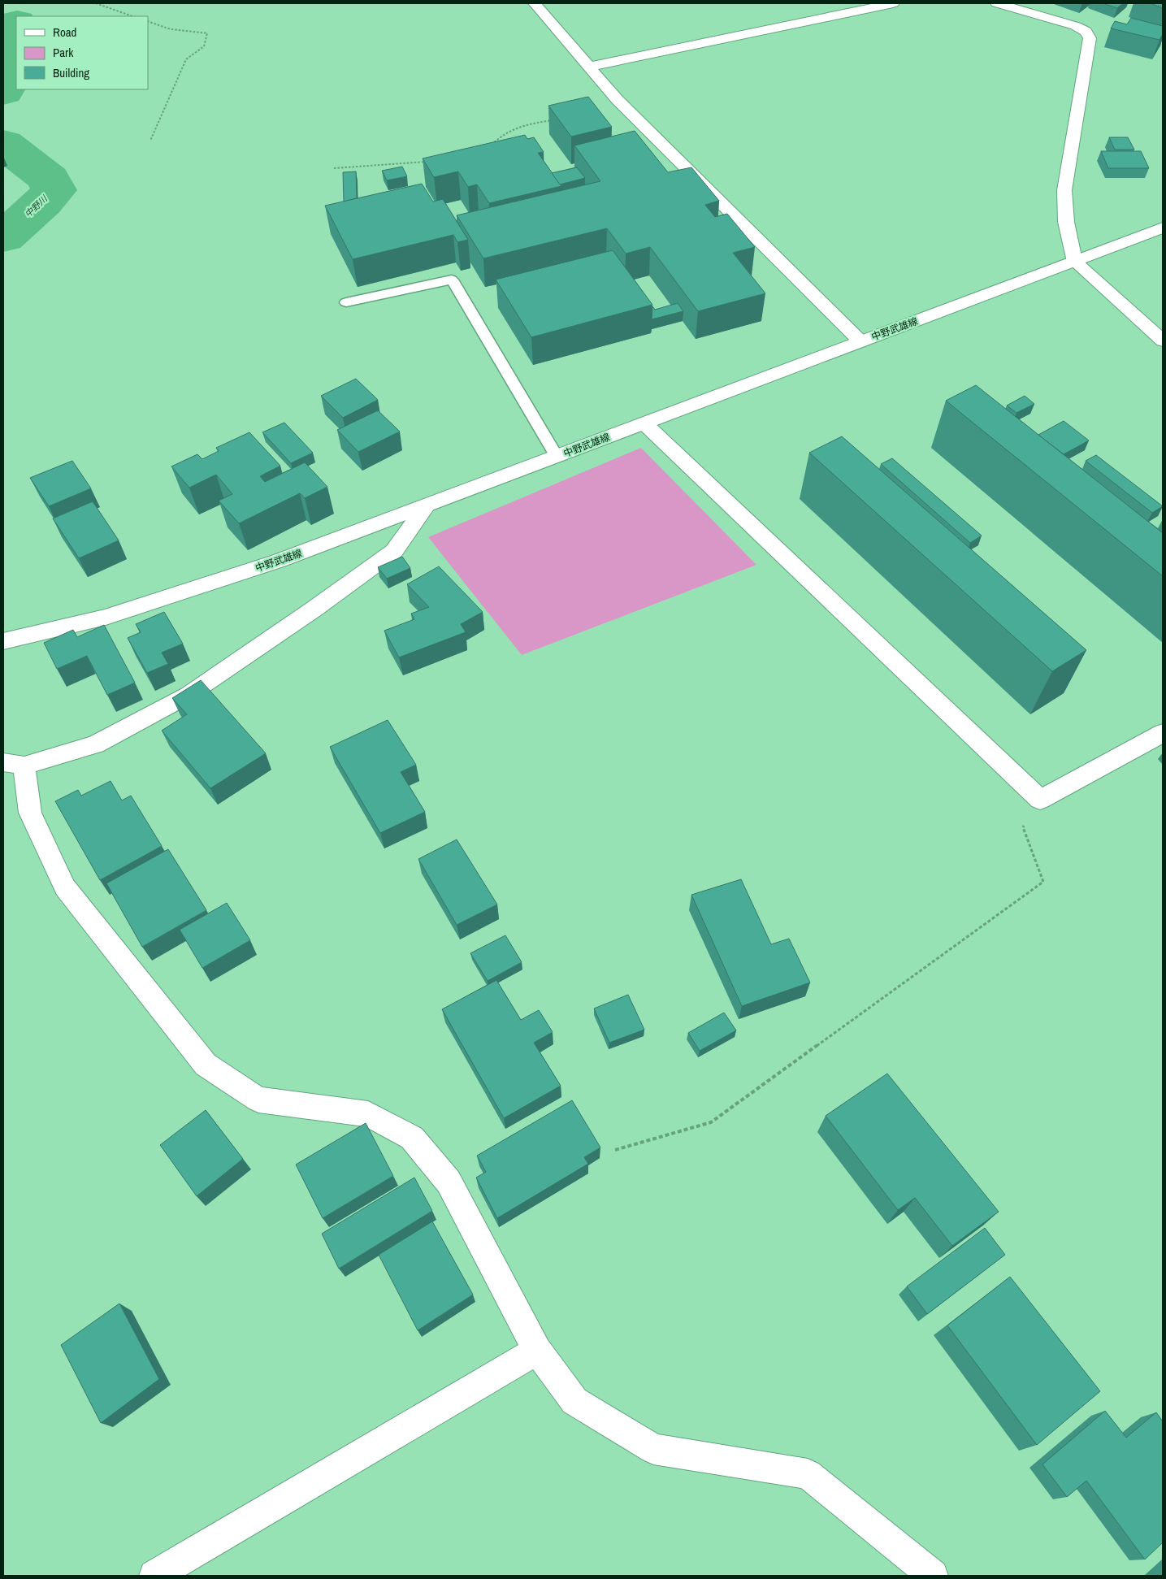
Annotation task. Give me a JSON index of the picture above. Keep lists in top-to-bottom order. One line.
{"streets":{"street":["中野武雄線"]},"water":["中野川"],"legend":["Road","Park","Building"]}
